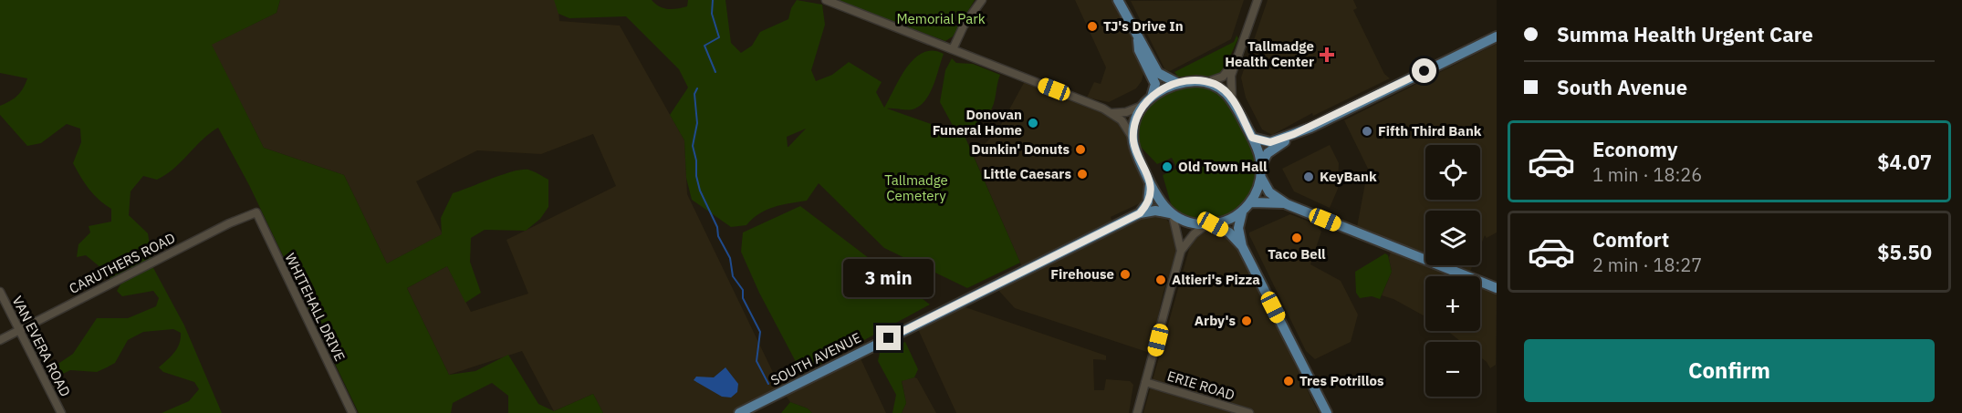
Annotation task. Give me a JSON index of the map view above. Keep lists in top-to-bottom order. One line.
{"streets":{"main road":["SOUTH AVENUE"],"street":["CARUTHERS ROAD","WHITEHALL DRIVE","VAN EVERA ROAD","ERIE ROAD"]},"crossings":[["CARUTHERS ROAD","WHITEHALL DRIVE"],["CARUTHERS ROAD","VAN EVERA ROAD"]],"parks":["Memorial Park","Tallmadge Cemetery"],"places":{"other":["TJ's Drive In","Donovan Funeral Home","Fifth Third Bank","Dunkin' Donuts","Old Town Hall","Little Caesars","KeyBank","Taco Bell","Firehouse","Altieri's Pizza","Arby's","Tres Potrillos"],"health":["Tallmadge Health Center"]},"page":{"banner":["Summa Health Urgent Care","South Avenue"],"list":[{"name":"Economy","note":"1 min · 18:26","value":"$4.07"},{"name":"Comfort","note":"2 min · 18:27","value":"$5.50"}],"map_buttons":["+","−"],"bubble":"3 min","buttons":"Confirm"}}
